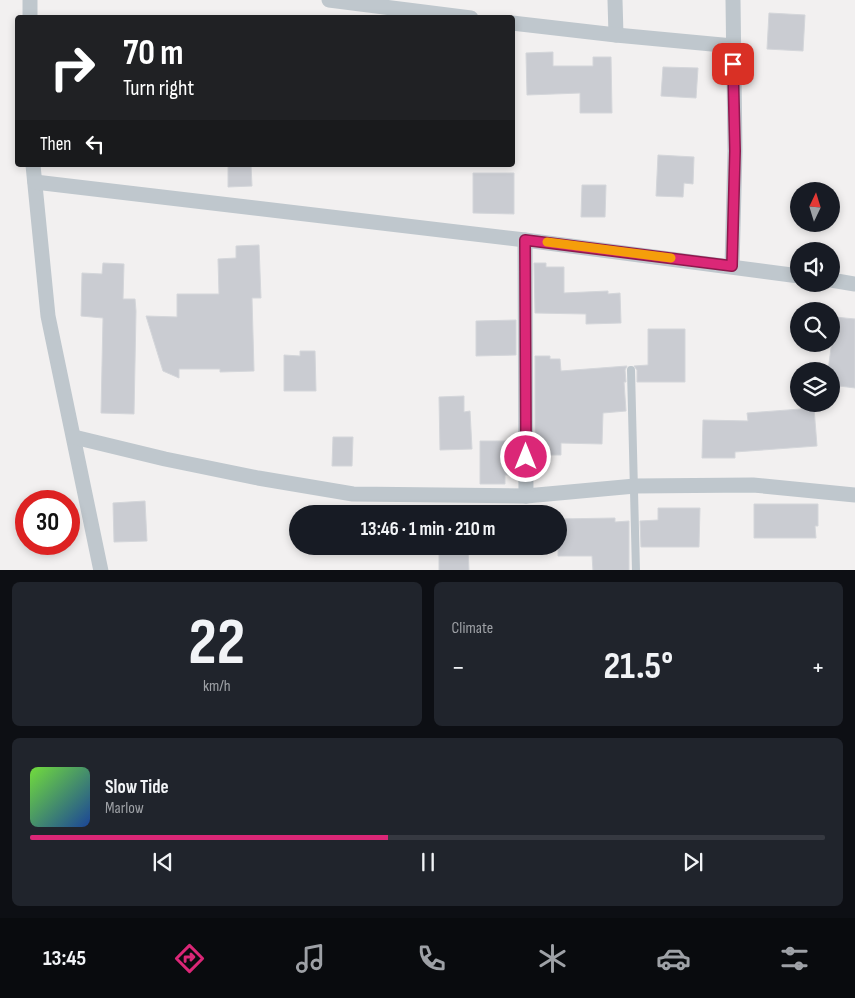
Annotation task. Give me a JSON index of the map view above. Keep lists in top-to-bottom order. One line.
{"north":"top","page":{"turn":["70 m","Turn right"],"then":"Then","limit":"30","trip":"13:46 · 1 min · 210 m","tile":[["22","km/h"],"Climate"],"heat":["−","21.5°","+"],"song":["Slow Tide","Marlow"],"tabs":"13:45"}}
